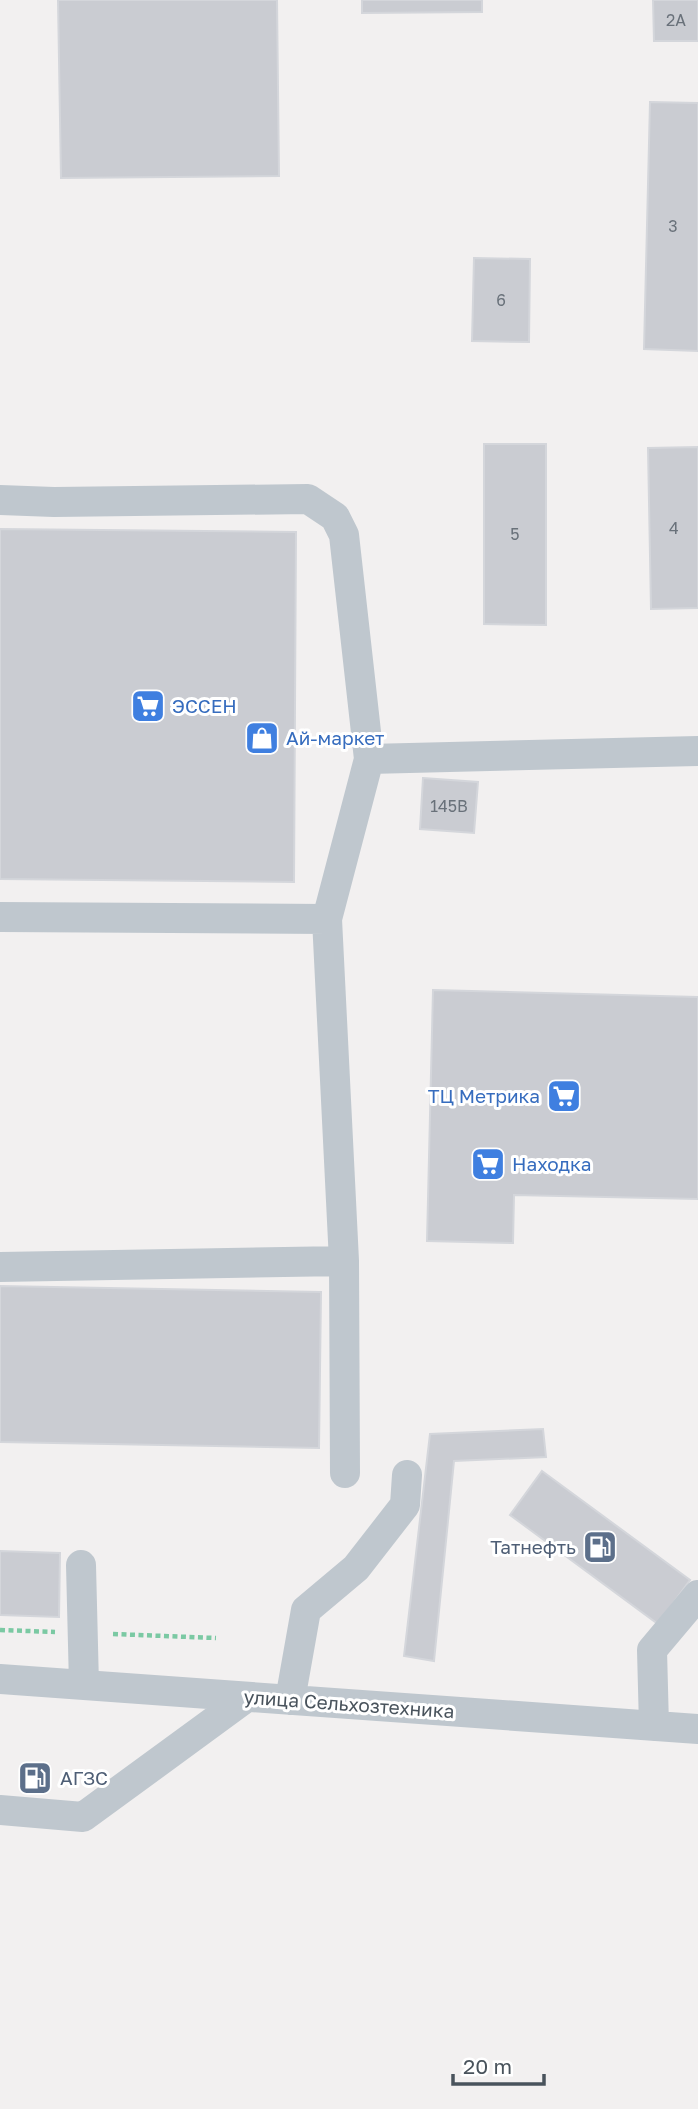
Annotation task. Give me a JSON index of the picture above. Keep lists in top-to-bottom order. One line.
{"streets":{"street":["улица Сельхозтехника"]},"places":{"supermarket":["ЭССЕН","ТЦ Метрика","Находка"],"shop":["Ай-маркет"],"fuel station":["Татнефть","АГЗС"]},"house_numbers":["2А","3","6","4","5","145В"],"scale_bar":"20 m"}
